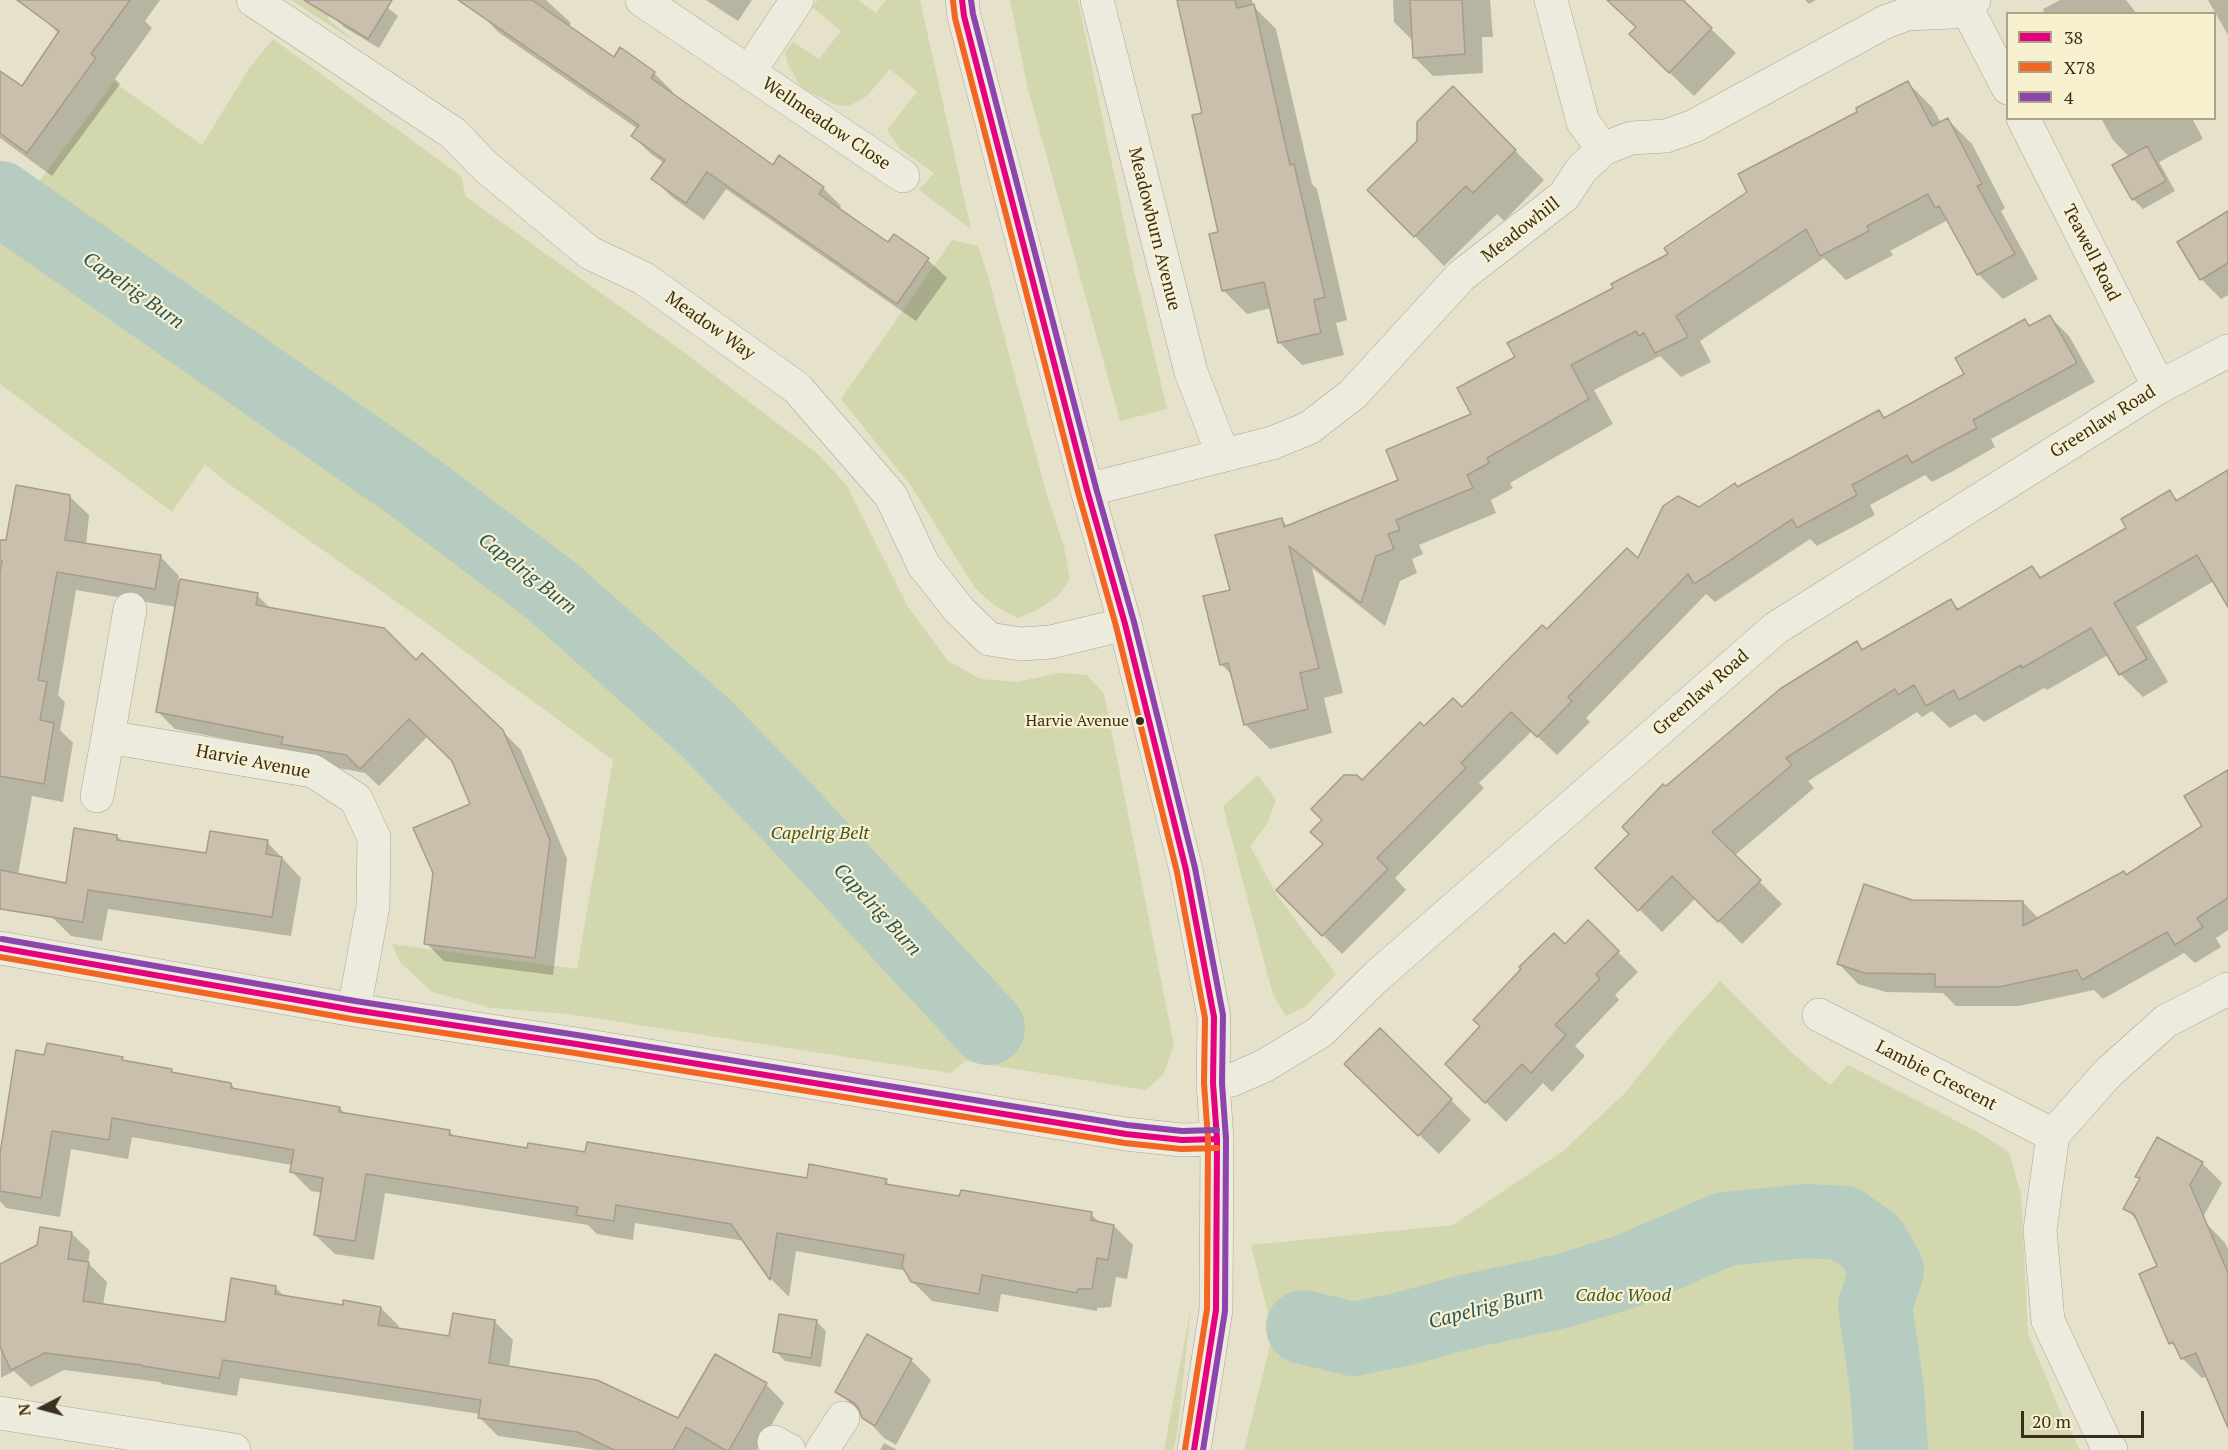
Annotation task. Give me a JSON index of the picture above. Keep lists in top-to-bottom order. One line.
{"streets":{"street":["Wellmeadow Close","Meadowburn Avenue","Meadowhill","Teawell Road","Meadow Way","Greenlaw Road","Harvie Avenue","Lambie Crescent"]},"crossings":[["Meadowburn Avenue","Meadowhill"],["Teawell Road","Greenlaw Road"]],"water":["Capelrig Burn"],"parks":["Capelrig Belt","Cadoc Wood"],"places":["Harvie Avenue"],"lines":["transit line 38","transit line 4","transit line X78"],"legend":["38","X78","4"],"scale_bar":"20 m","north":"left"}
